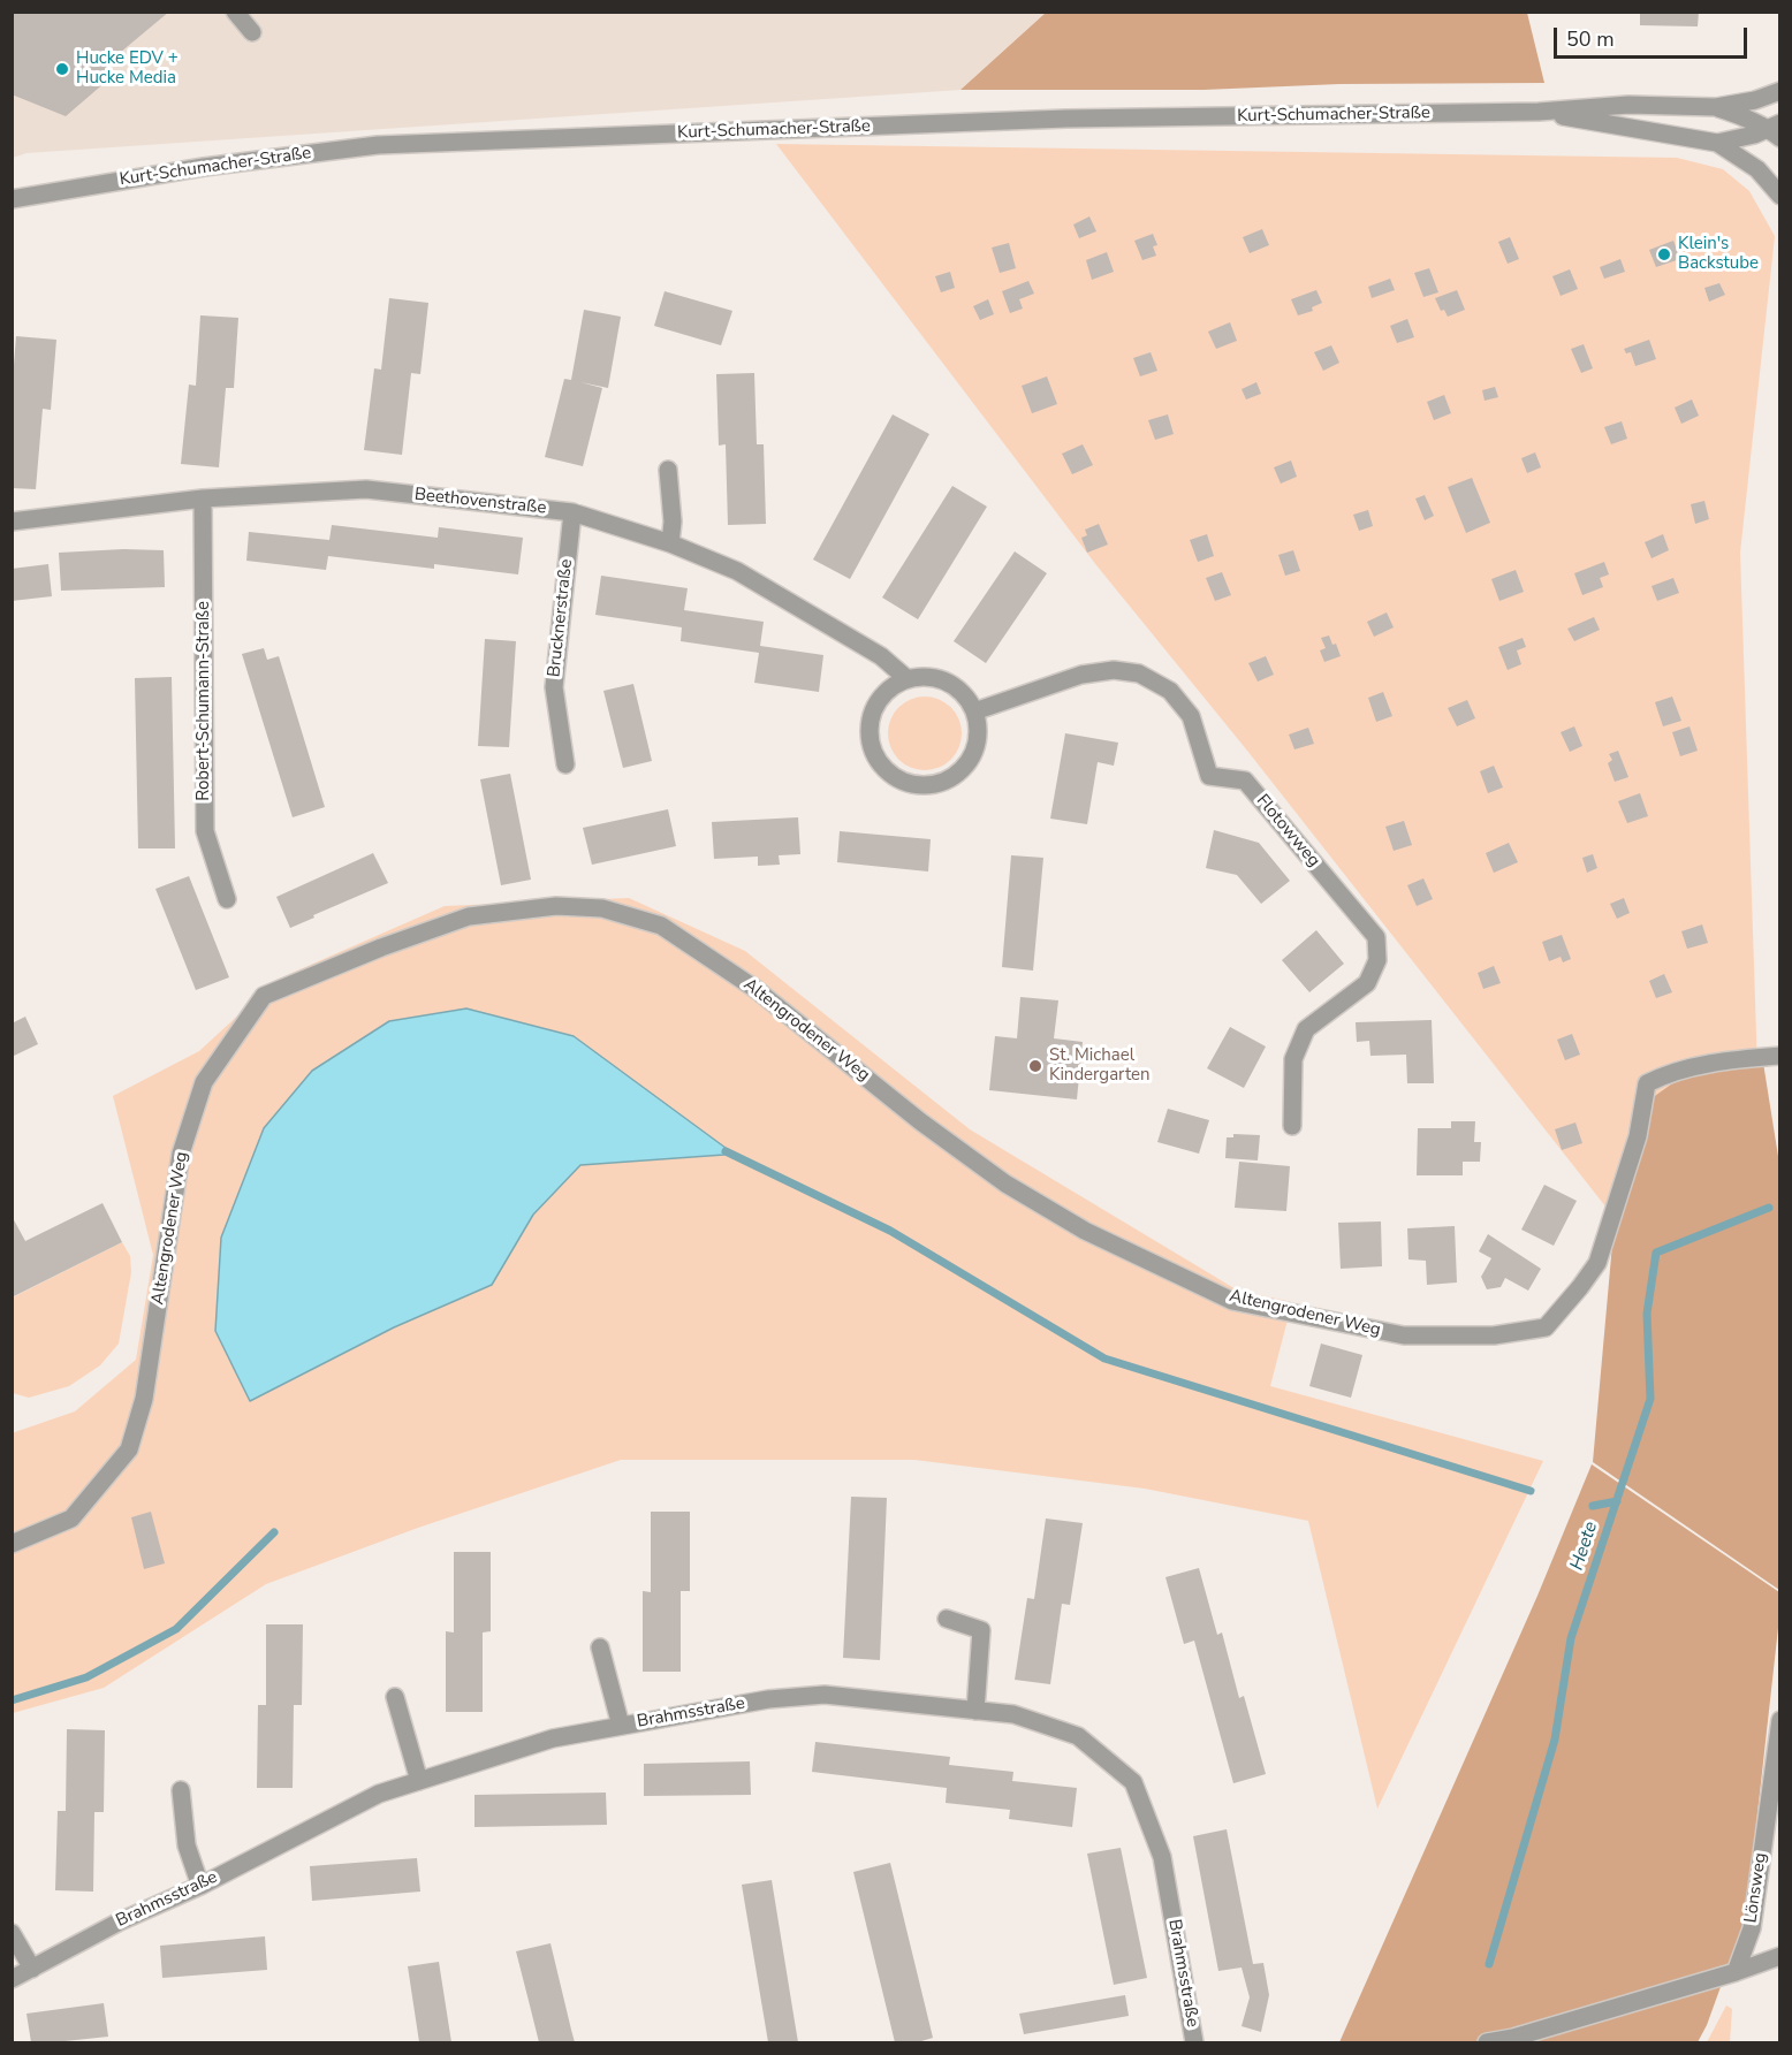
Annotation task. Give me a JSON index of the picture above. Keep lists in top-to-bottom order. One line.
{"streets":{"street":["Kurt-Schumacher-Straße","Beethovenstraße","Brucknerstraße","Robert-Schumann-Straße","Flotowweg","Altengrodener Weg","Brahmsstraße","Lönsweg"]},"crossings":[["Beethovenstraße","Brucknerstraße"],["Beethovenstraße","Robert-Schumann-Straße"],["Beethovenstraße","Flotowweg"]],"water":["Heete"],"places":["Hucke EDV + Hucke Media","Klein's Backstube","St. Michael Kindergarten"],"scale_bar":"50 m"}
